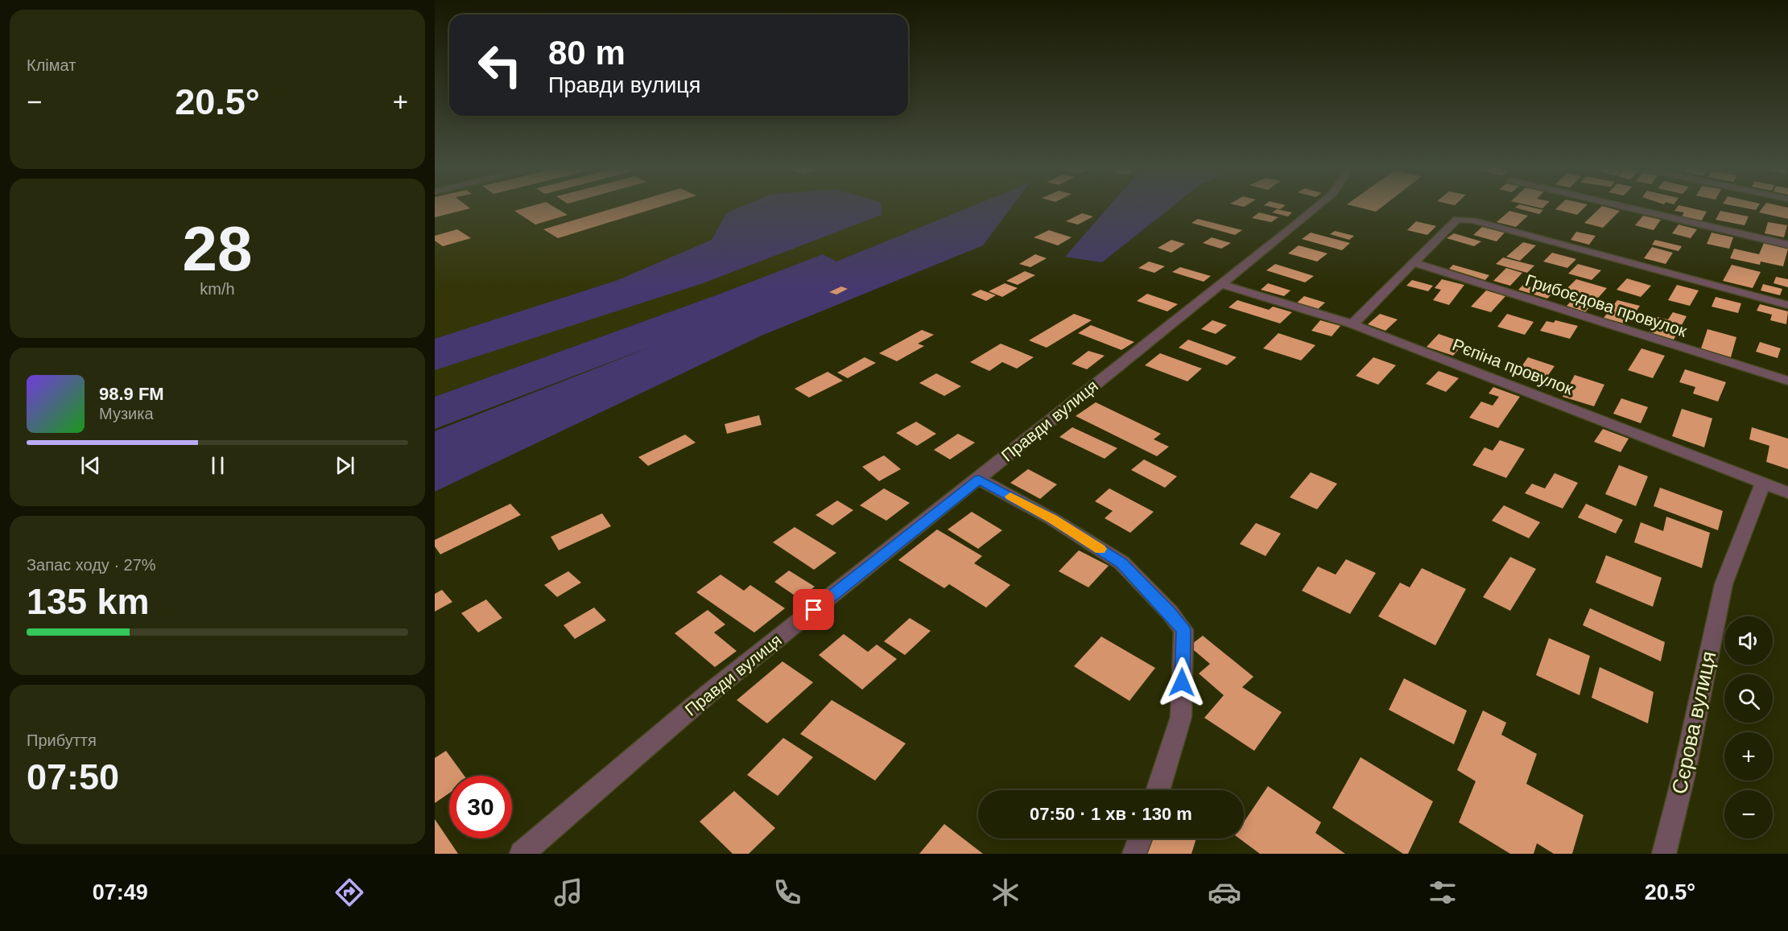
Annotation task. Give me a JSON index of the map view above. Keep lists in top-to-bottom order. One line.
{"streets":{"street":["Грибоєдова провулок","Рєпіна провулок","Правди вулиця","Сєрова вулиця"]},"crossings":[["Рєпіна провулок","Правди вулиця"],["Рєпіна провулок","Сєрова вулиця"]],"page":{"tile":["Клімат",["28","km/h"],["Запас ходу · 27%","135 km"],["Прибуття","07:50"]],"turn":["80 m","Правди вулиця"],"heat":["−","20.5°","+"],"song":["98.9 FM","Музика"],"map_buttons":["+","−"],"limit":"30","trip":"07:50 · 1 хв · 130 m","tabs":["07:49","20.5°"]}}
